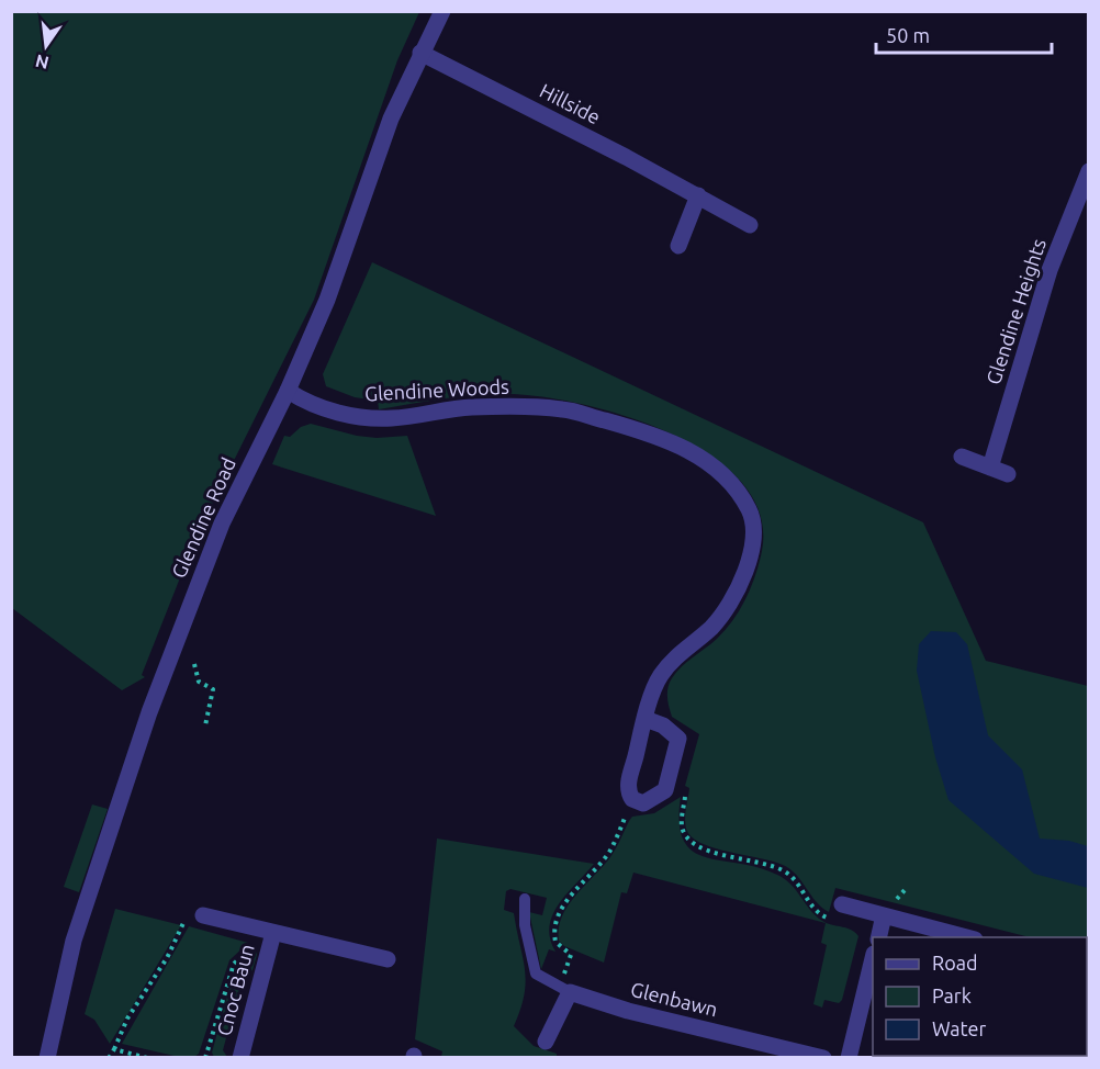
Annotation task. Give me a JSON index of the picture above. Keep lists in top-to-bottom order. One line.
{"streets":{"street":["Hillside","Glendine Heights","Glendine Woods","Glendine Road","Cnoc Baun","Glenbawn"]},"crossings":[["Hillside","Glendine Road"],["Glendine Woods","Glendine Road"]],"legend":["Road","Park","Water"],"scale_bar":"50 m","north":"bottom"}
